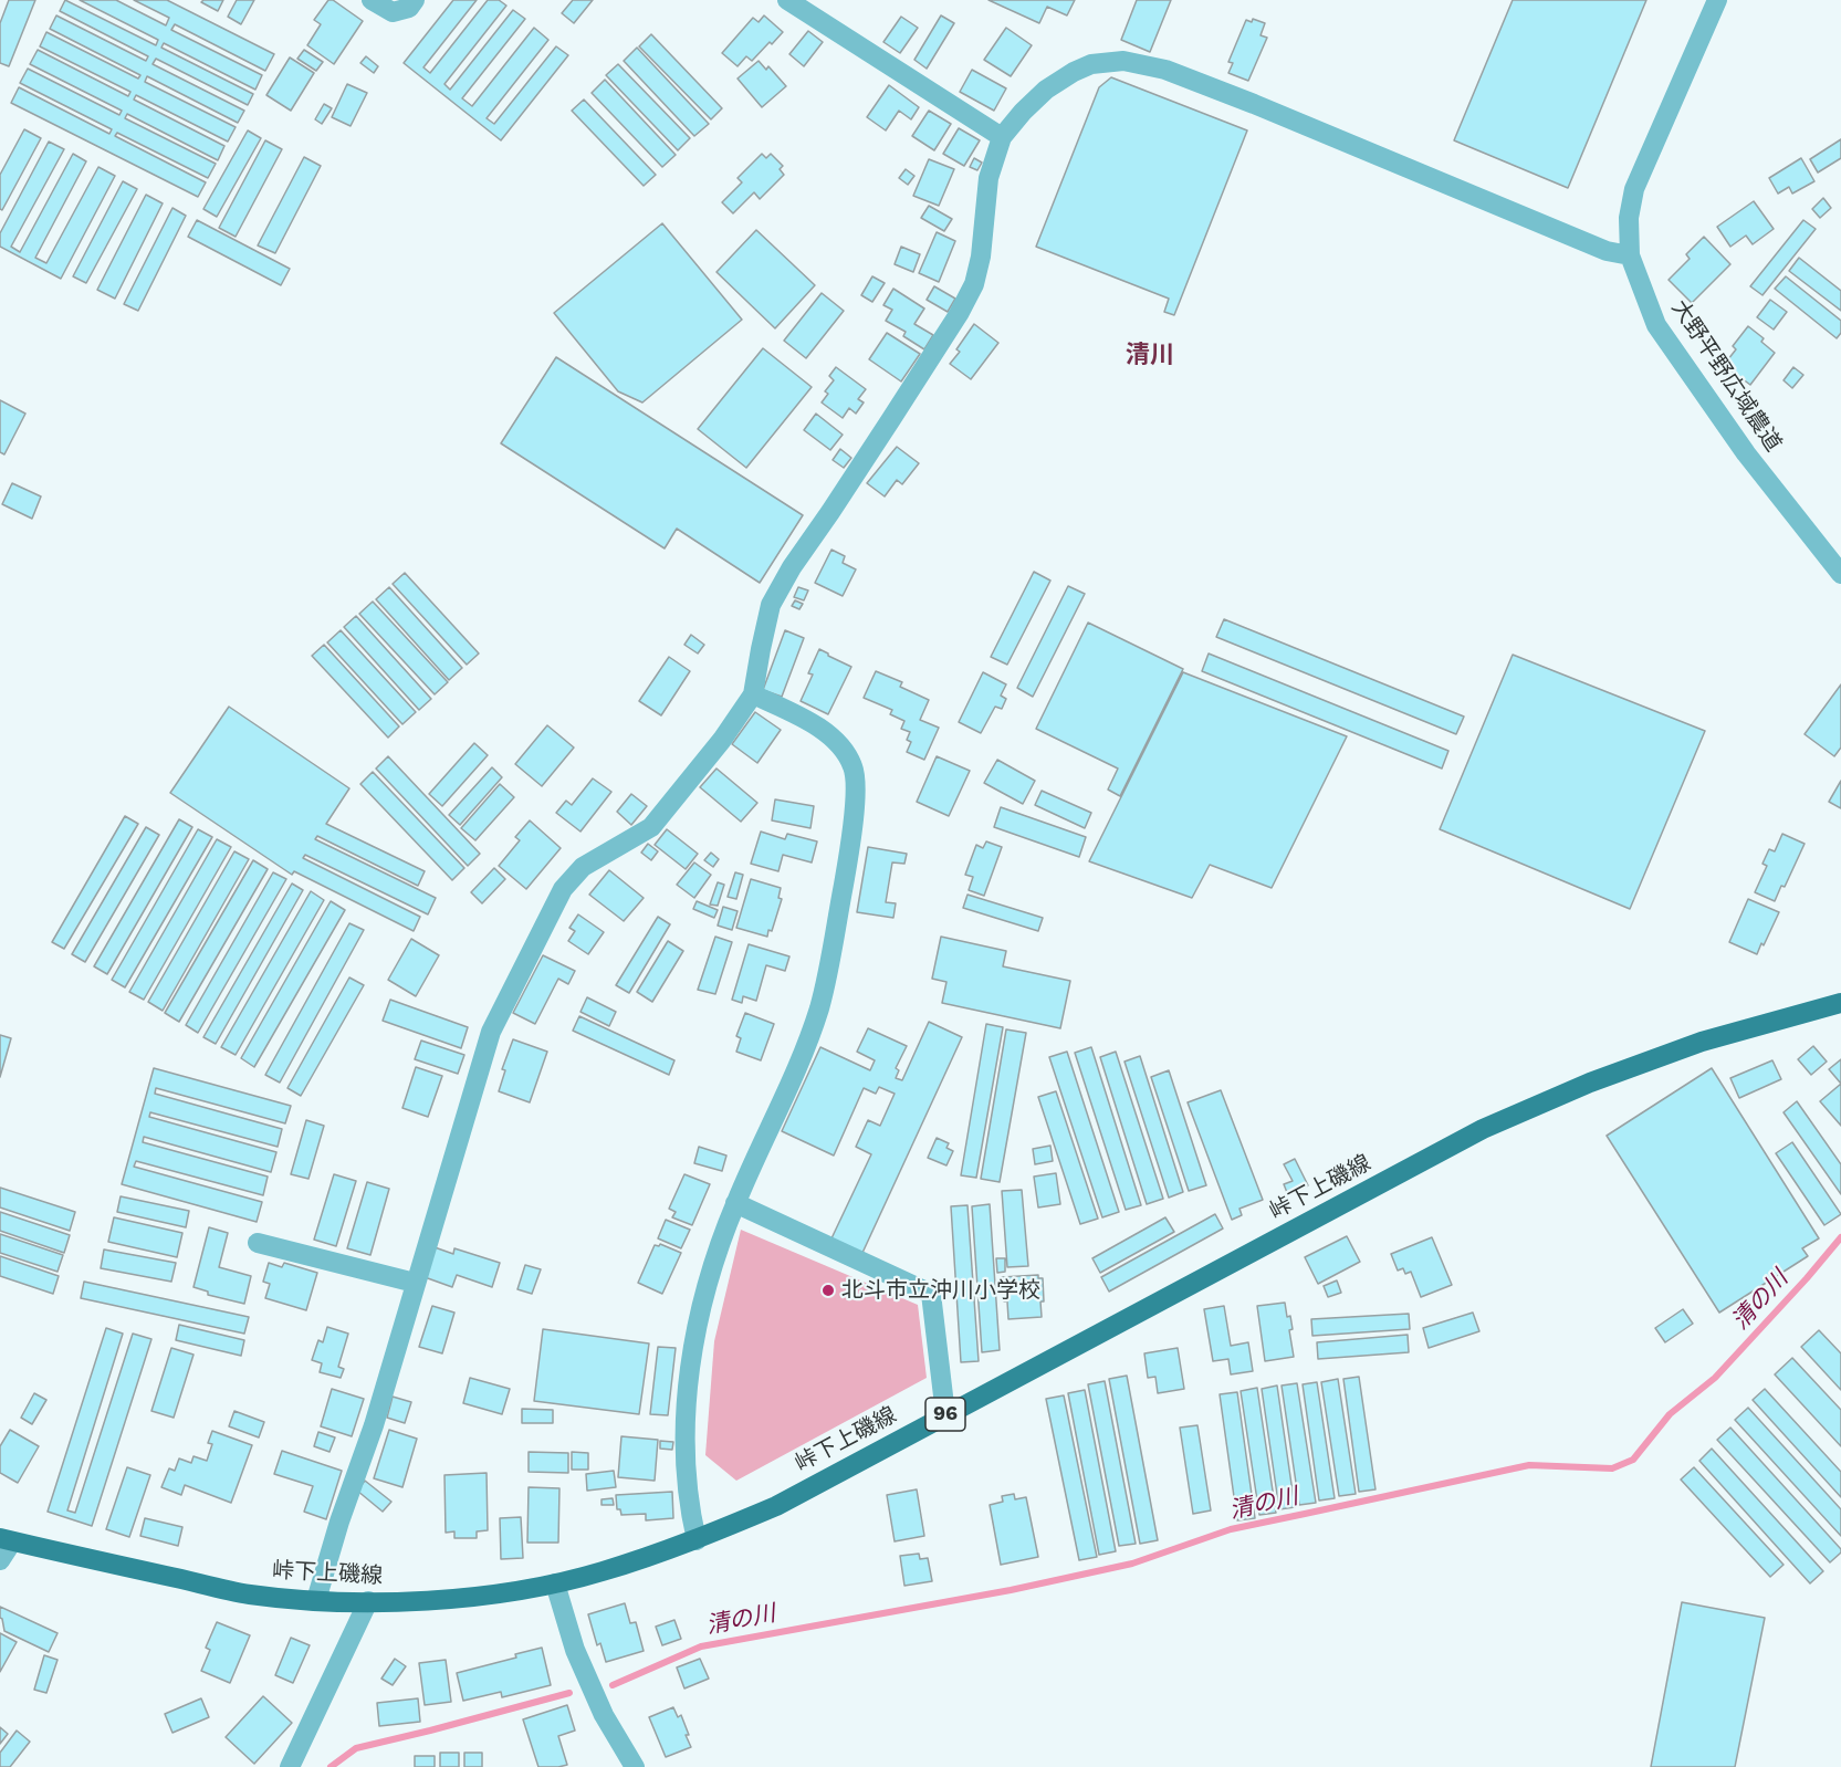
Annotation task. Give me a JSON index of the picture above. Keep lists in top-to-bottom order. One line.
{"streets":{"main road":["峠下上磯線","96"],"street":["大野平野広域農道"]},"districts":["清川"],"water":["清の川"],"places":["北斗市立沖川小学校"]}
